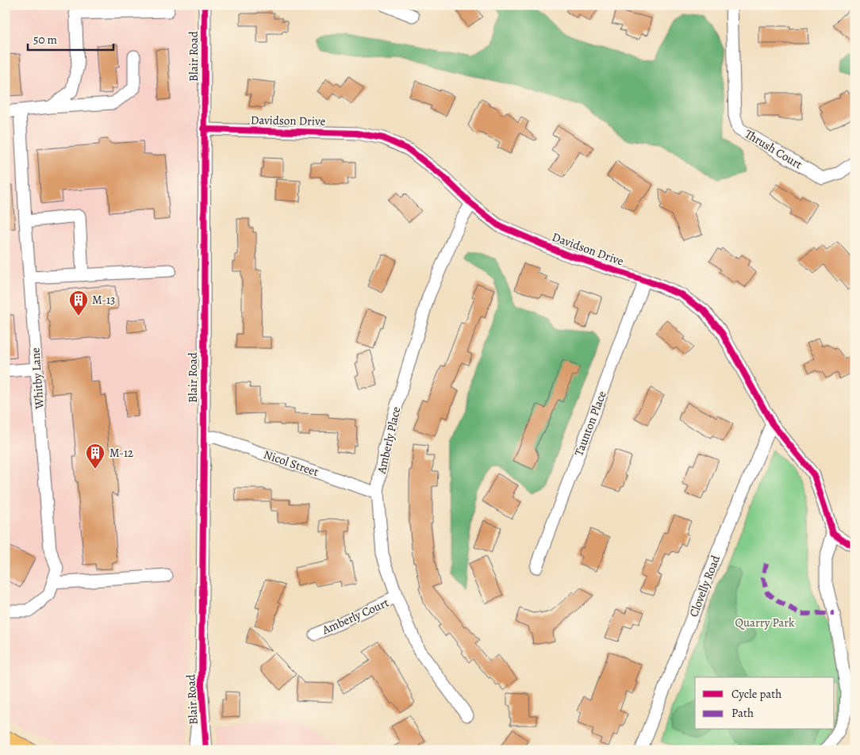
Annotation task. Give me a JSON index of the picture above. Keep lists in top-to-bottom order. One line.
{"streets":{"street":["Blair Road","Davidson Drive","Thrush Court","Whitby Lane","Taunton Place","Amberly Place","Nicol Street","Clovelly Road","Amberly Court"]},"crossings":[["Blair Road","Davidson Drive"],["Blair Road","Nicol Street"],["Davidson Drive","Taunton Place"],["Davidson Drive","Amberly Place"],["Davidson Drive","Clovelly Road"],["Amberly Place","Nicol Street"],["Amberly Place","Amberly Court"]],"parks":["Quarry Park"],"places":{"building":["M-13","M-12"]},"legend":["Cycle path","Path"],"scale_bar":"50 m"}
